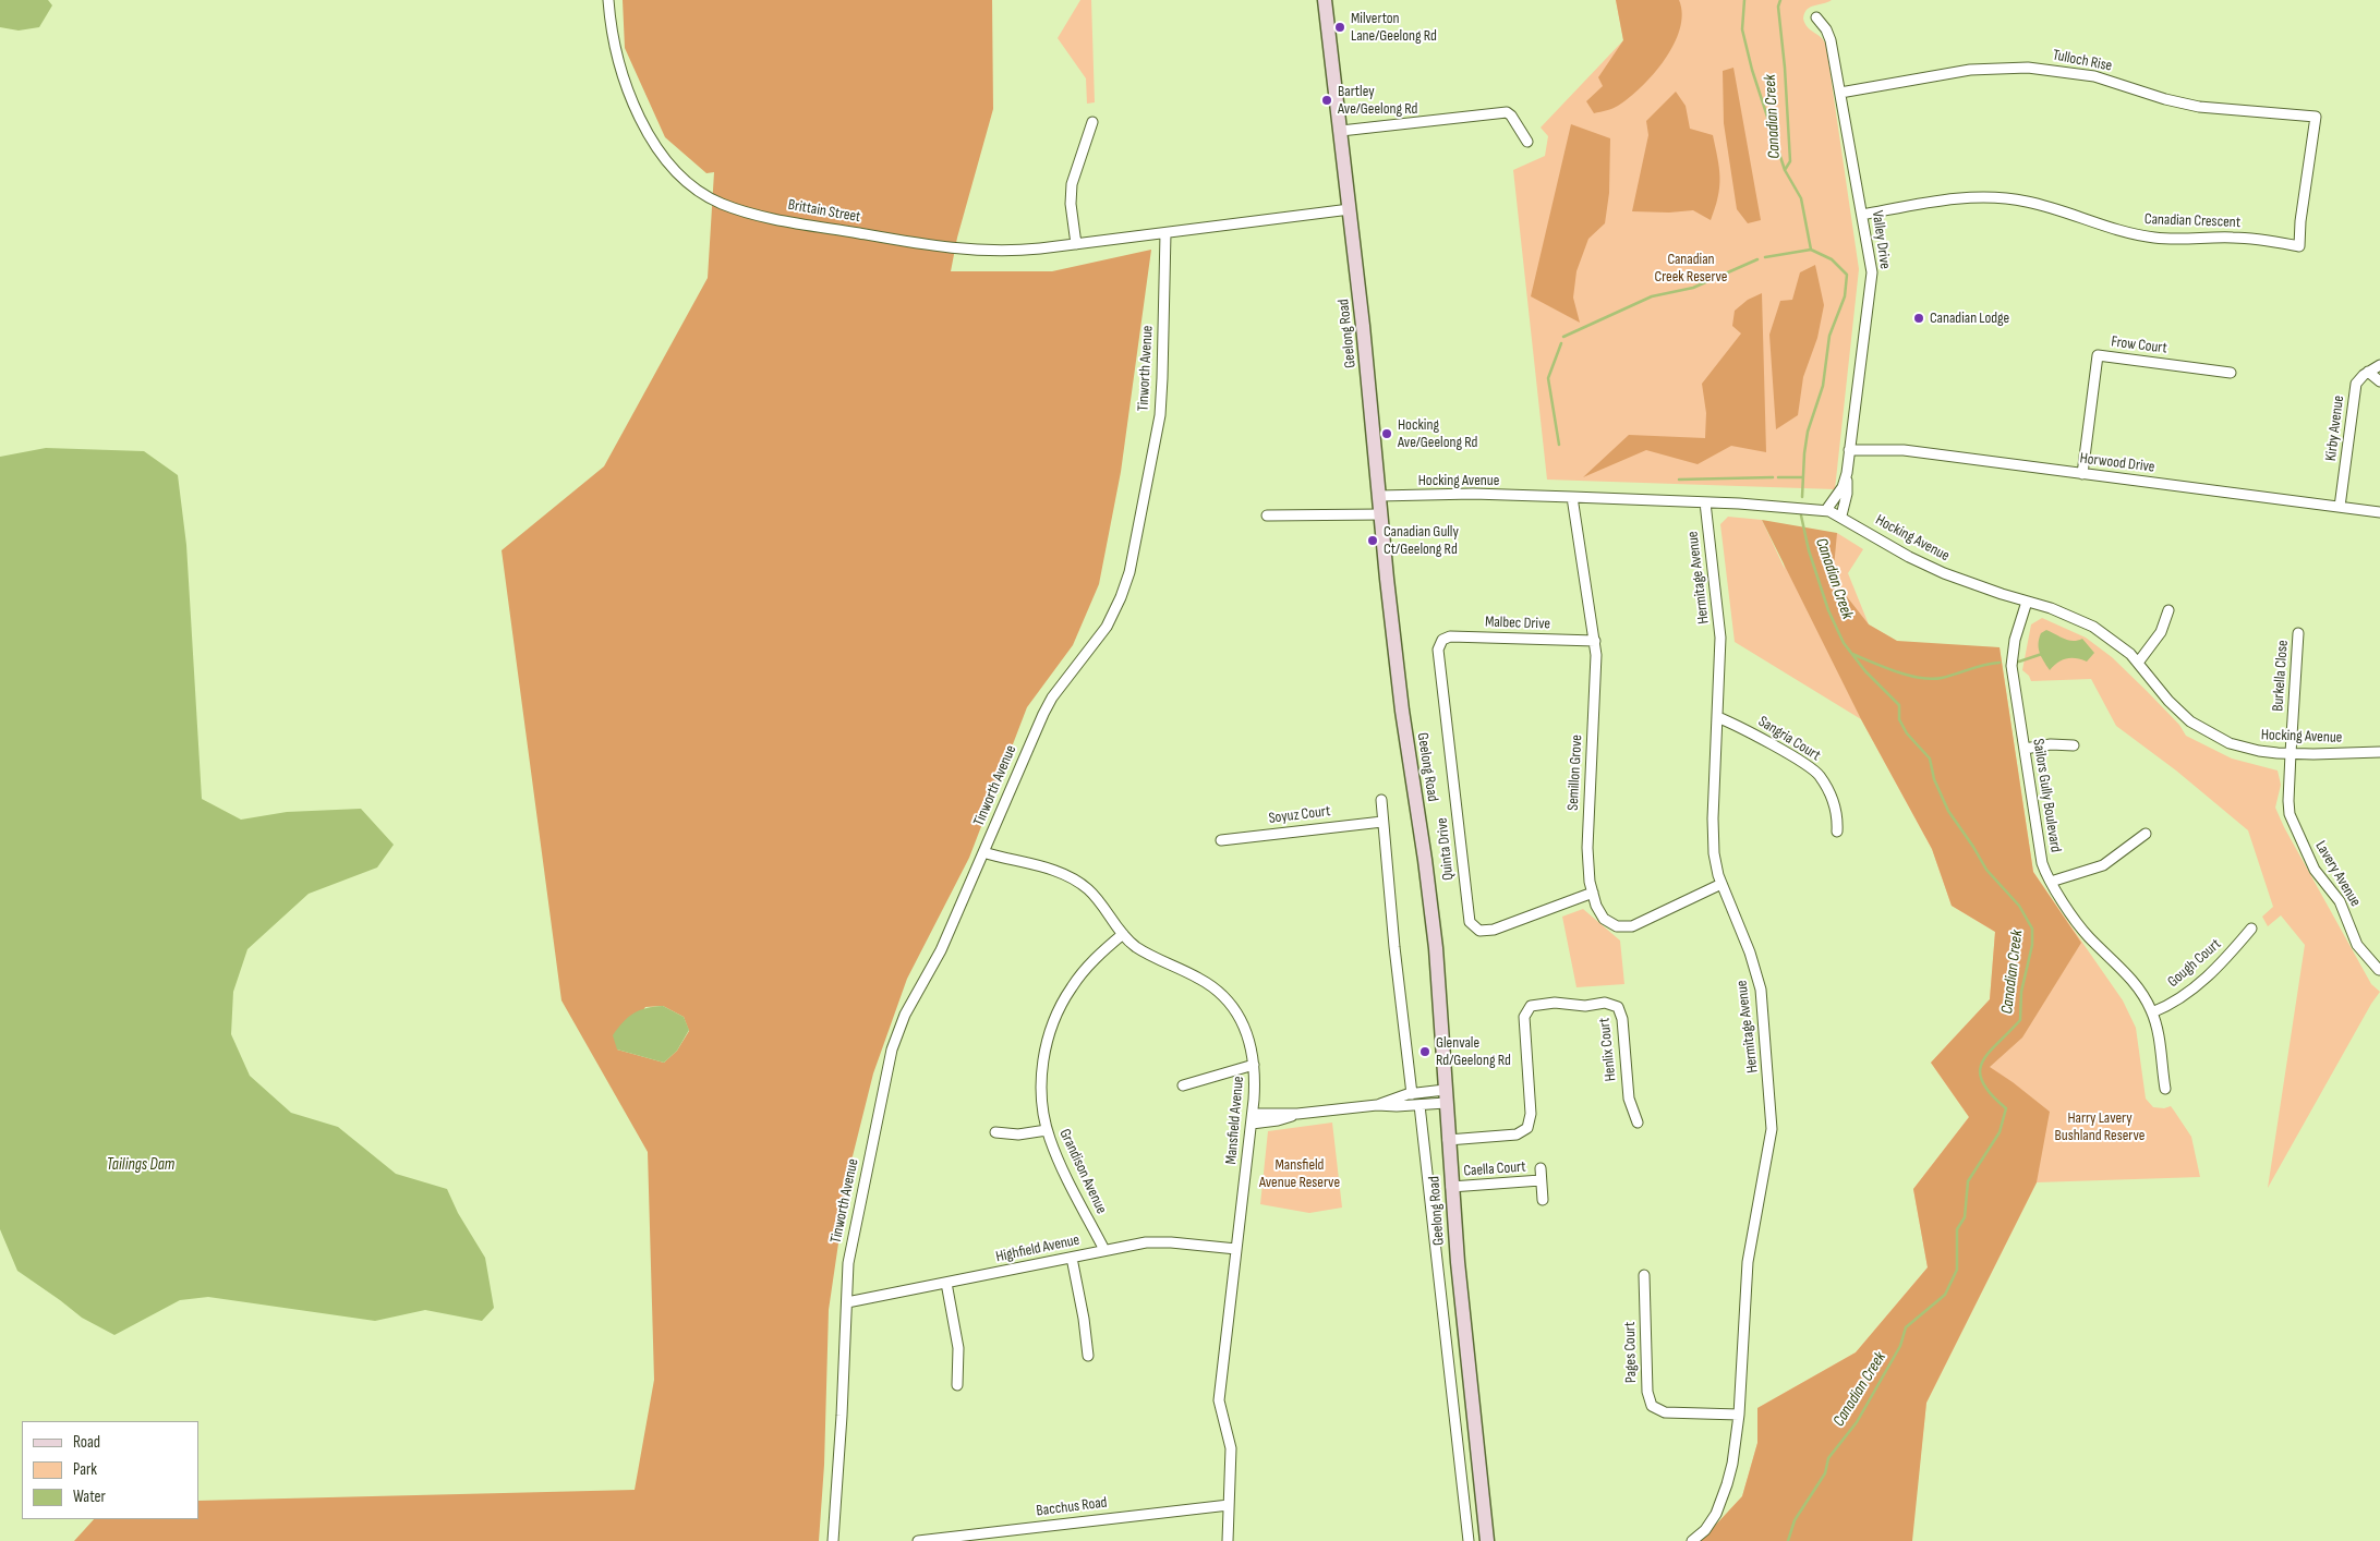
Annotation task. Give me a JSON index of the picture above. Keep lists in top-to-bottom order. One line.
{"streets":{"main road":["Geelong Road"],"street":["Tulloch Rise","Brittain Street","Canadian Crescent","Valley Drive","Frow Court","Tinworth Avenue","Kirby Avenue","Horwood Drive","Hocking Avenue","Hermitage Avenue","Malbec Drive","Burkella Close","Sangria Court","Semillon Grove","Sailors Gully Boulevard","Soyuz Court","Quinta Drive","Lavery Avenue","Gough Court","Henlix Court","Mansfield Avenue","Caella Court","Grandison Avenue","Highfield Avenue","Pages Court","Bacchus Road"]},"crossings":[["Tulloch Rise","Canadian Crescent"],["Tulloch Rise","Valley Drive"],["Brittain Street","Tinworth Avenue"],["Canadian Crescent","Valley Drive"],["Valley Drive","Horwood Drive"],["Valley Drive","Hocking Avenue"],["Geelong Road","Hocking Avenue"],["Geelong Road","Henlix Court"],["Geelong Road","Caella Court"],["Frow Court","Horwood Drive"],["Tinworth Avenue","Mansfield Avenue"],["Tinworth Avenue","Highfield Avenue"],["Kirby Avenue","Horwood Drive"],["Hocking Avenue","Hermitage Avenue"],["Hocking Avenue","Burkella Close"],["Hocking Avenue","Semillon Grove"],["Hocking Avenue","Sailors Gully Boulevard"],["Hocking Avenue","Lavery Avenue"],["Hermitage Avenue","Sangria Court"],["Hermitage Avenue","Semillon Grove"],["Hermitage Avenue","Pages Court"],["Malbec Drive","Semillon Grove"],["Malbec Drive","Quinta Drive"],["Burkella Close","Lavery Avenue"],["Semillon Grove","Quinta Drive"],["Sailors Gully Boulevard","Gough Court"],["Mansfield Avenue","Grandison Avenue"],["Mansfield Avenue","Highfield Avenue"],["Mansfield Avenue","Bacchus Road"],["Grandison Avenue","Highfield Avenue"]],"water":["Canadian Creek","Tailings Dam"],"parks":["Canadian Creek Reserve","Harry Lavery Bushland Reserve","Mansfield Avenue Reserve"],"places":["Milverton Lane/Geelong Rd","Bartley Ave/Geelong Rd","Canadian Lodge","Hocking Ave/Geelong Rd","Canadian Gully Ct/Geelong Rd","Glenvale Rd/Geelong Rd"],"legend":["Road","Park","Water"]}
